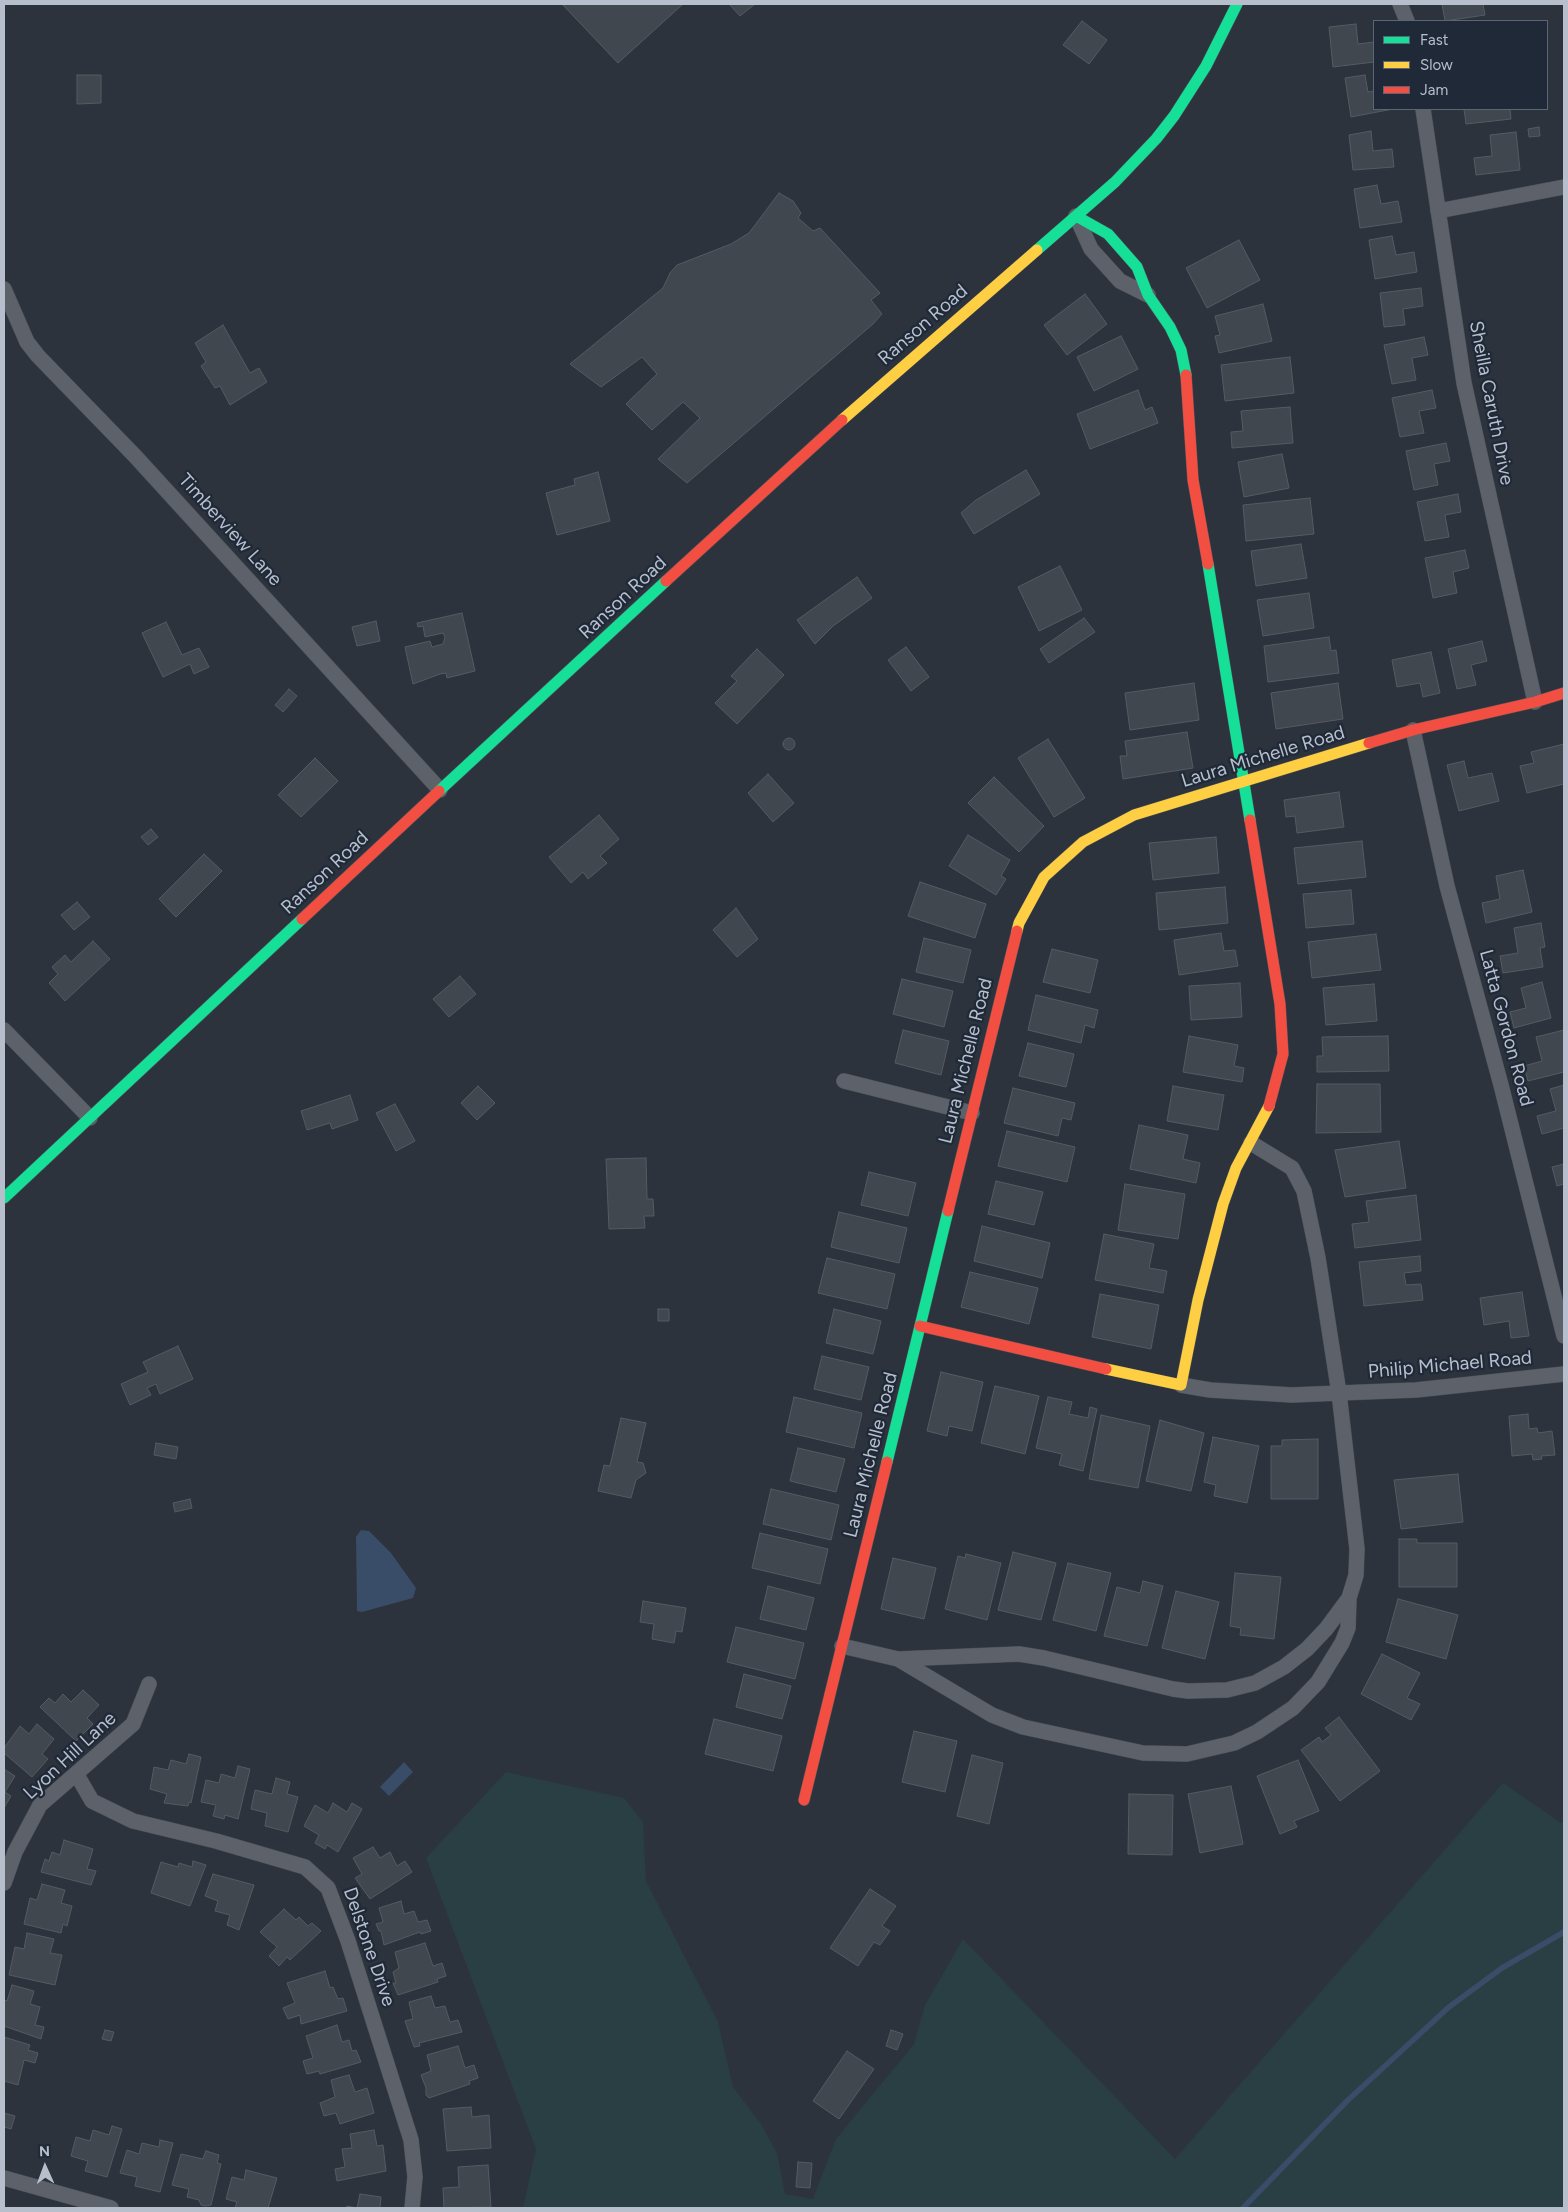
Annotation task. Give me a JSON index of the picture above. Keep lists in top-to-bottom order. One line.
{"streets":{"street":["Ranson Road","Sheilla Caruth Drive","Timberview Lane","Laura Michelle Road","Latta Gordon Road","Philip Michael Road","Lyon Hill Lane","Delstone Drive"]},"crossings":[["Ranson Road","Timberview Lane"],["Sheilla Caruth Drive","Laura Michelle Road"],["Laura Michelle Road","Latta Gordon Road"],["Lyon Hill Lane","Delstone Drive"]],"legend":["Fast","Slow","Jam"],"north":"top"}
